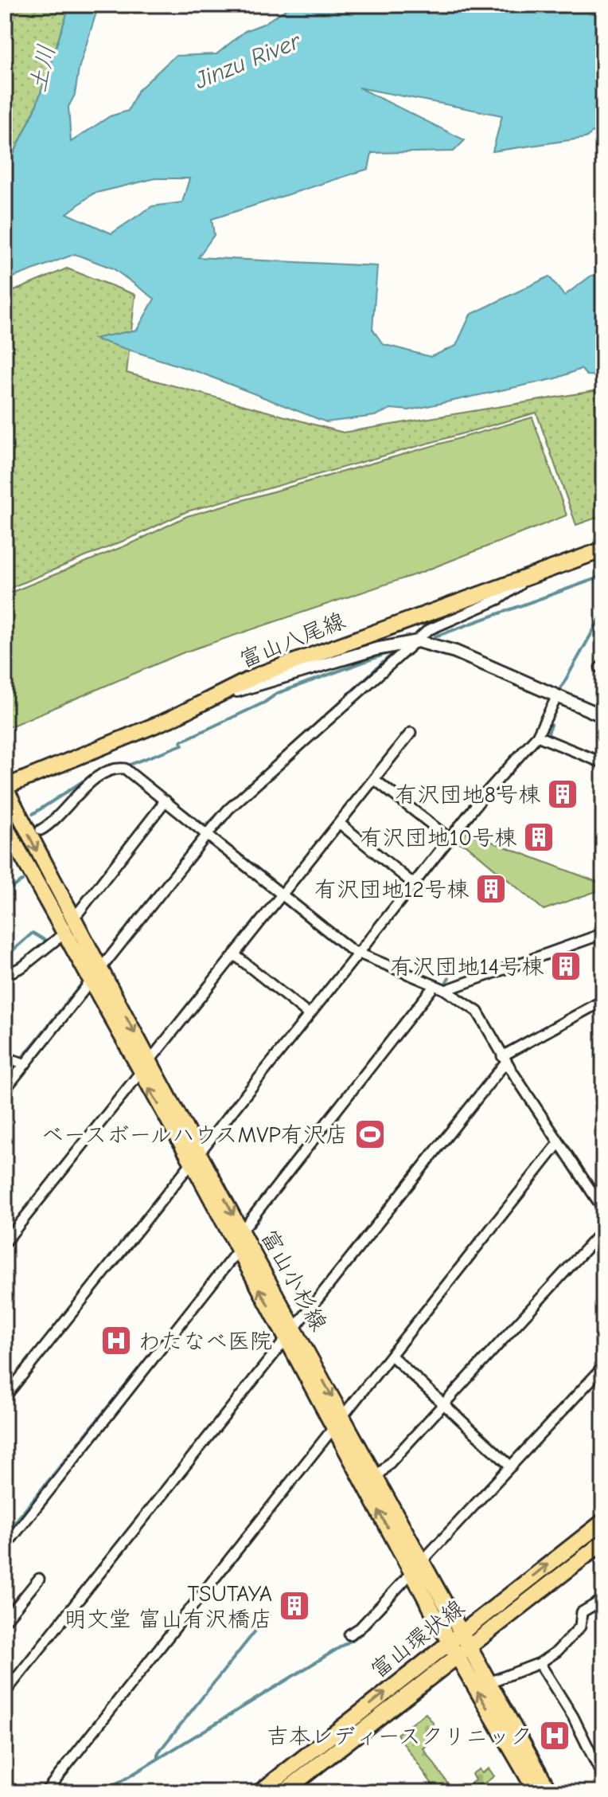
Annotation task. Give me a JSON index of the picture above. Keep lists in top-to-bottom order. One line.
{"streets":{"main road":["富山八尾線","富山小杉線","富山環状線"]},"crossings":[["富山八尾線","富山小杉線"],["富山小杉線","富山環状線"]],"water":["Jinzu River","土川"],"places":{"building":["有沢団地8号棟","有沢団地10号棟","有沢団地12号棟","有沢団地14号棟","TSUTAYA 明文堂 富山有沢橋店"],"sports":["ベースボールハウスMVP有沢店"],"hospital":["わたなべ医院","吉本レディースクリニック"]}}
